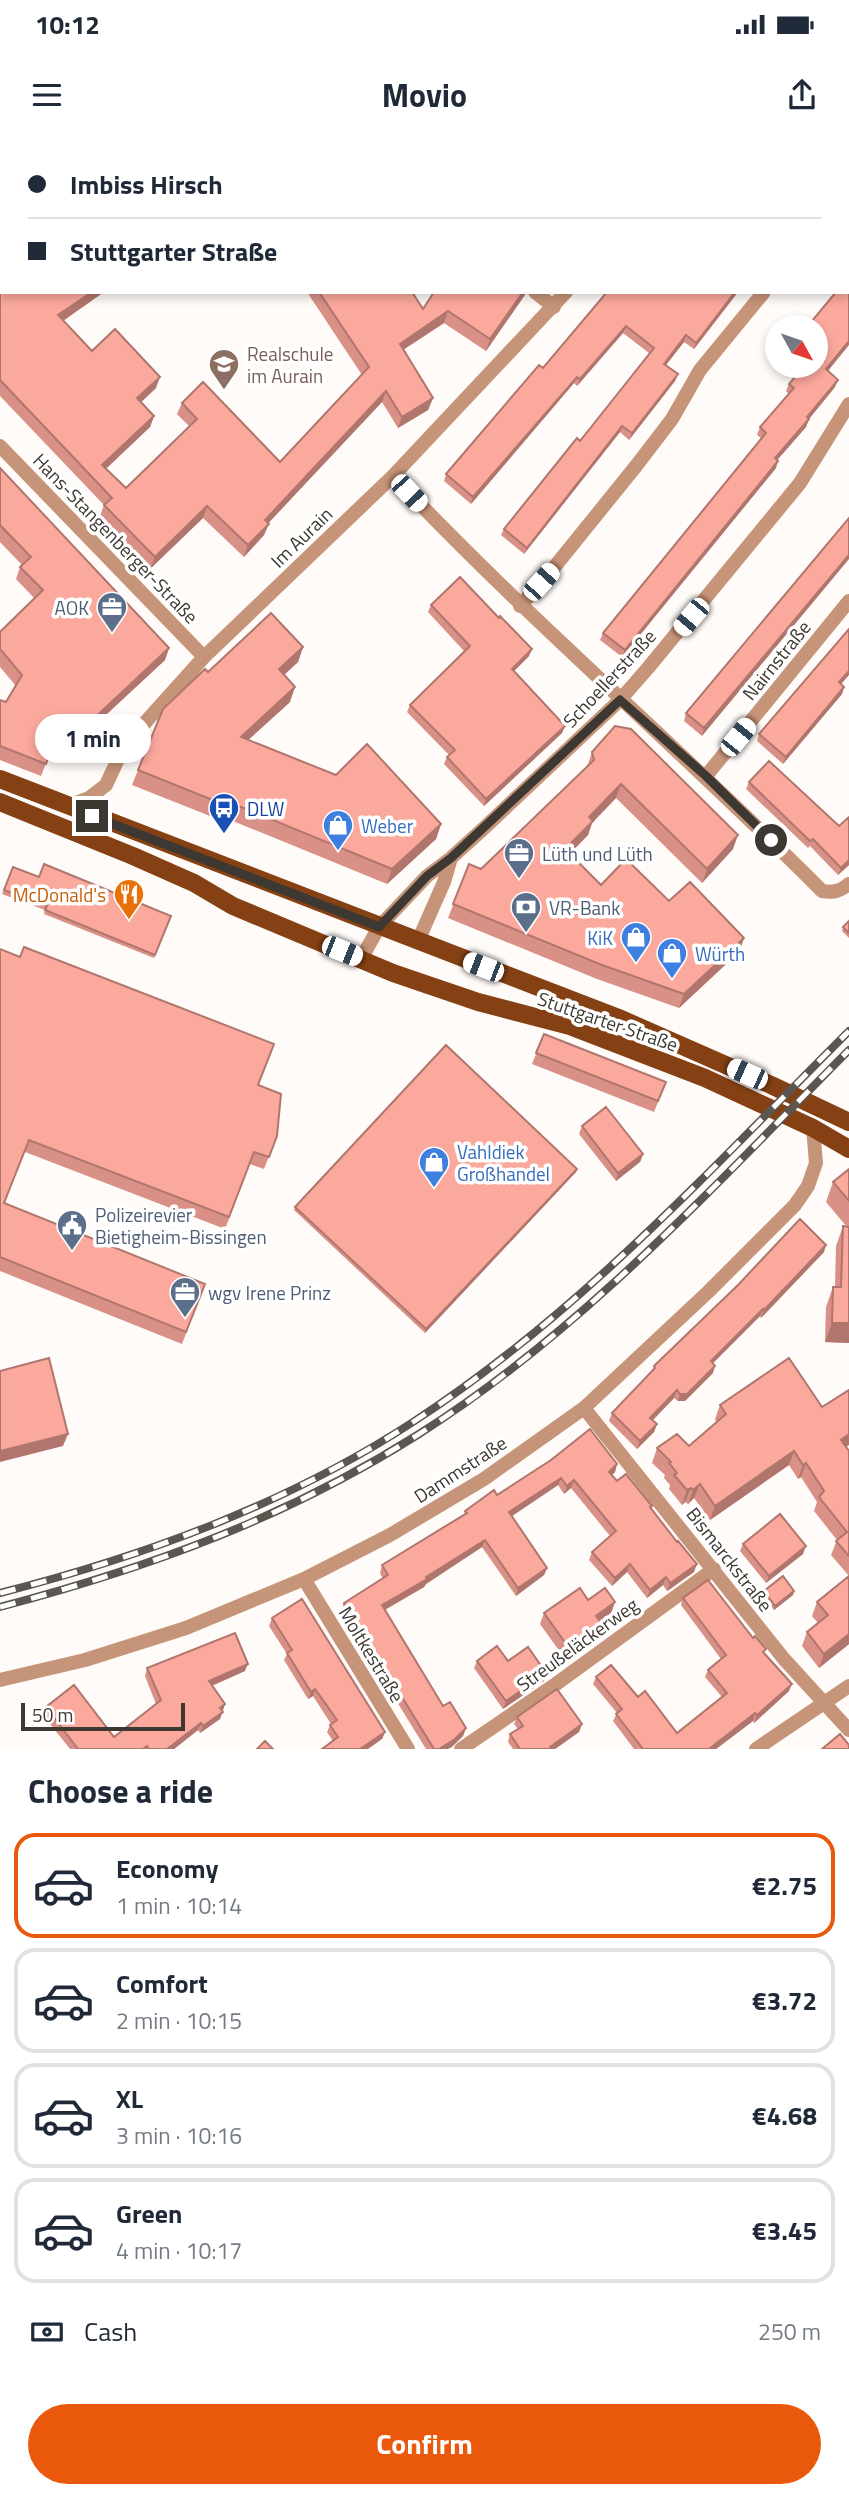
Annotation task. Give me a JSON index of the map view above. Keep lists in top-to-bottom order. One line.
{"streets":{"main road":["Stuttgarter Straße"],"street":["Im Aurain","Hans-Stangenberger-Straße","Nairnstraße","Schoellerstraße","Dammstraße","Bismarckstraße","Streußeläckerweg","Moltkestraße"]},"crossings":[["Im Aurain","Hans-Stangenberger-Straße"],["Im Aurain","Stuttgarter Straße"],["Schoellerstraße","Stuttgarter Straße"],["Stuttgarter Straße","Dammstraße"],["Dammstraße","Bismarckstraße"],["Dammstraße","Moltkestraße"],["Bismarckstraße","Streußeläckerweg"]],"places":{"school or university":["Realschule im Aurain"],"office":["AOK","Lüth und Lüth","wgv Irene Prinz"],"bus stop":["DLW"],"shop":["Weber","KiK","Würth","Vahldiek Großhandel"],"restaurant":["McDonald's"],"bank":["VR-Bank"],"public building":["Polizeirevier Bietigheim-Bissingen"]},"scale_bar":"50 m","north":"bottom right","page":{"status":"10:12","header":"Movio","banner":["Imbiss Hirsch","Stuttgarter Straße"],"bubble":"1 min","scale":"50 m","heading":"Choose a ride","list":[{"name":"Economy","note":"1 min · 10:14","value":"€2.75"},{"name":"Comfort","note":"2 min · 10:15","value":"€3.72"},{"name":"XL","note":"3 min · 10:16","value":"€4.68"},{"name":"Green","note":"4 min · 10:17","value":"€3.45"}],"pay":["Cash","250 m"],"buttons":"Confirm"}}
